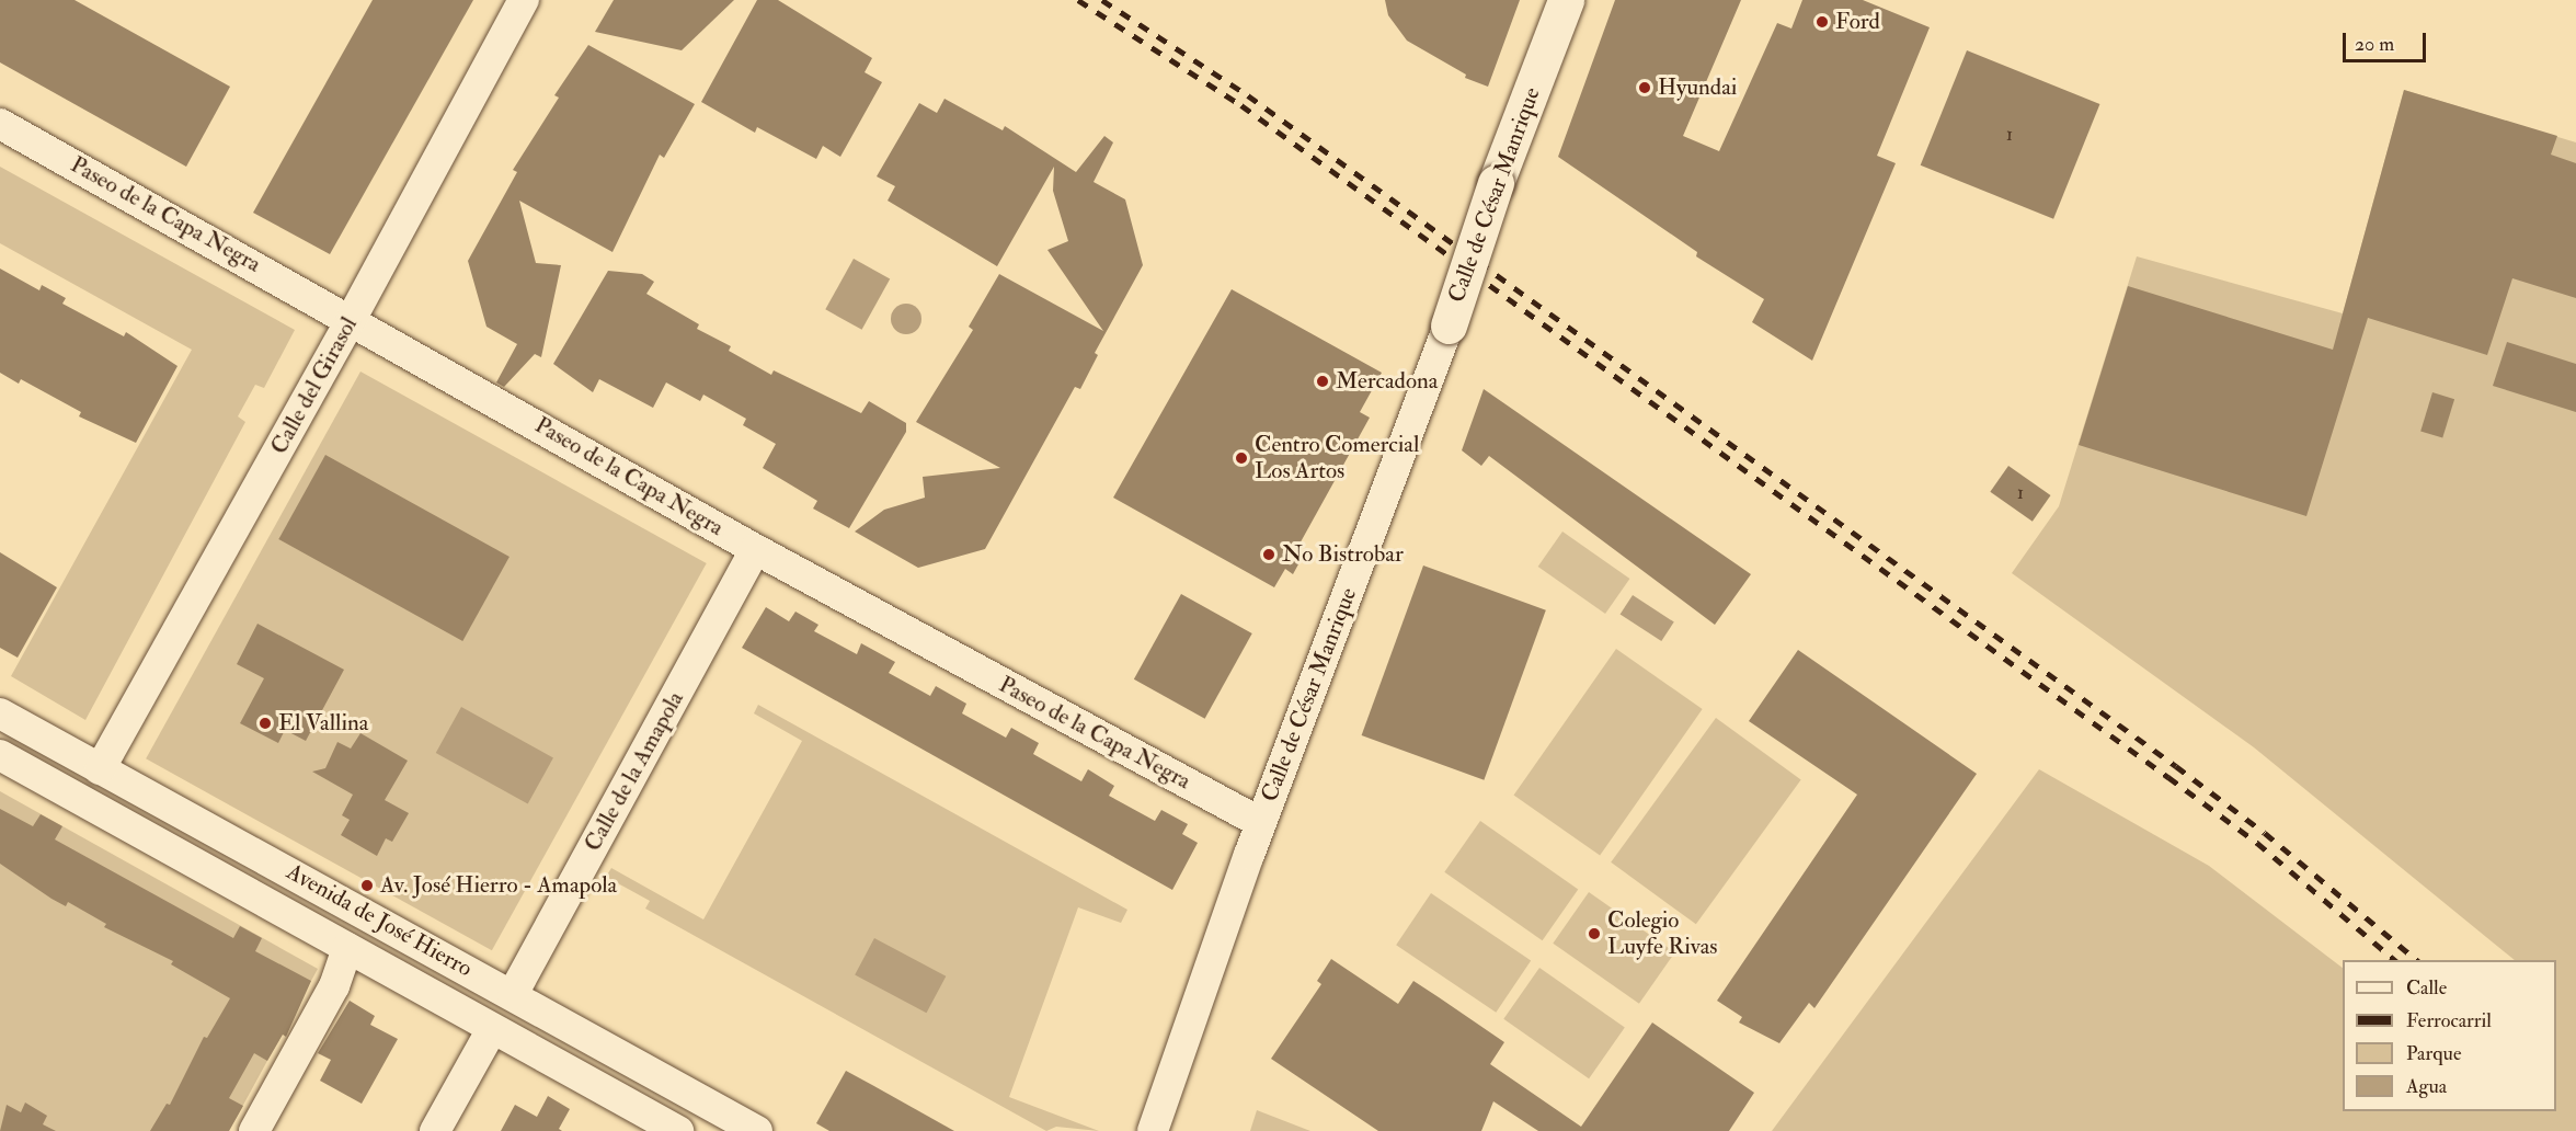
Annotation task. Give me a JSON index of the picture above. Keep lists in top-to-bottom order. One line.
{"streets":{"street":["Calle de César Manrique","Paseo de la Capa Negra","Calle del Girasol","Calle de la Amapola","Avenida de José Hierro"]},"crossings":[["Calle de César Manrique","Paseo de la Capa Negra"],["Paseo de la Capa Negra","Calle del Girasol"],["Paseo de la Capa Negra","Calle de la Amapola"],["Calle del Girasol","Avenida de José Hierro"],["Calle de la Amapola","Avenida de José Hierro"]],"places":["Ford","Hyundai","Mercadona","Centro Comercial Los Artos","No Bistrobar","El Vallina","Av. José Hierro - Amapola","Colegio Luyfe Rivas"],"house_numbers":["1","1"],"legend":["Calle","Ferrocarril","Parque","Agua"],"scale_bar":"20 m"}
